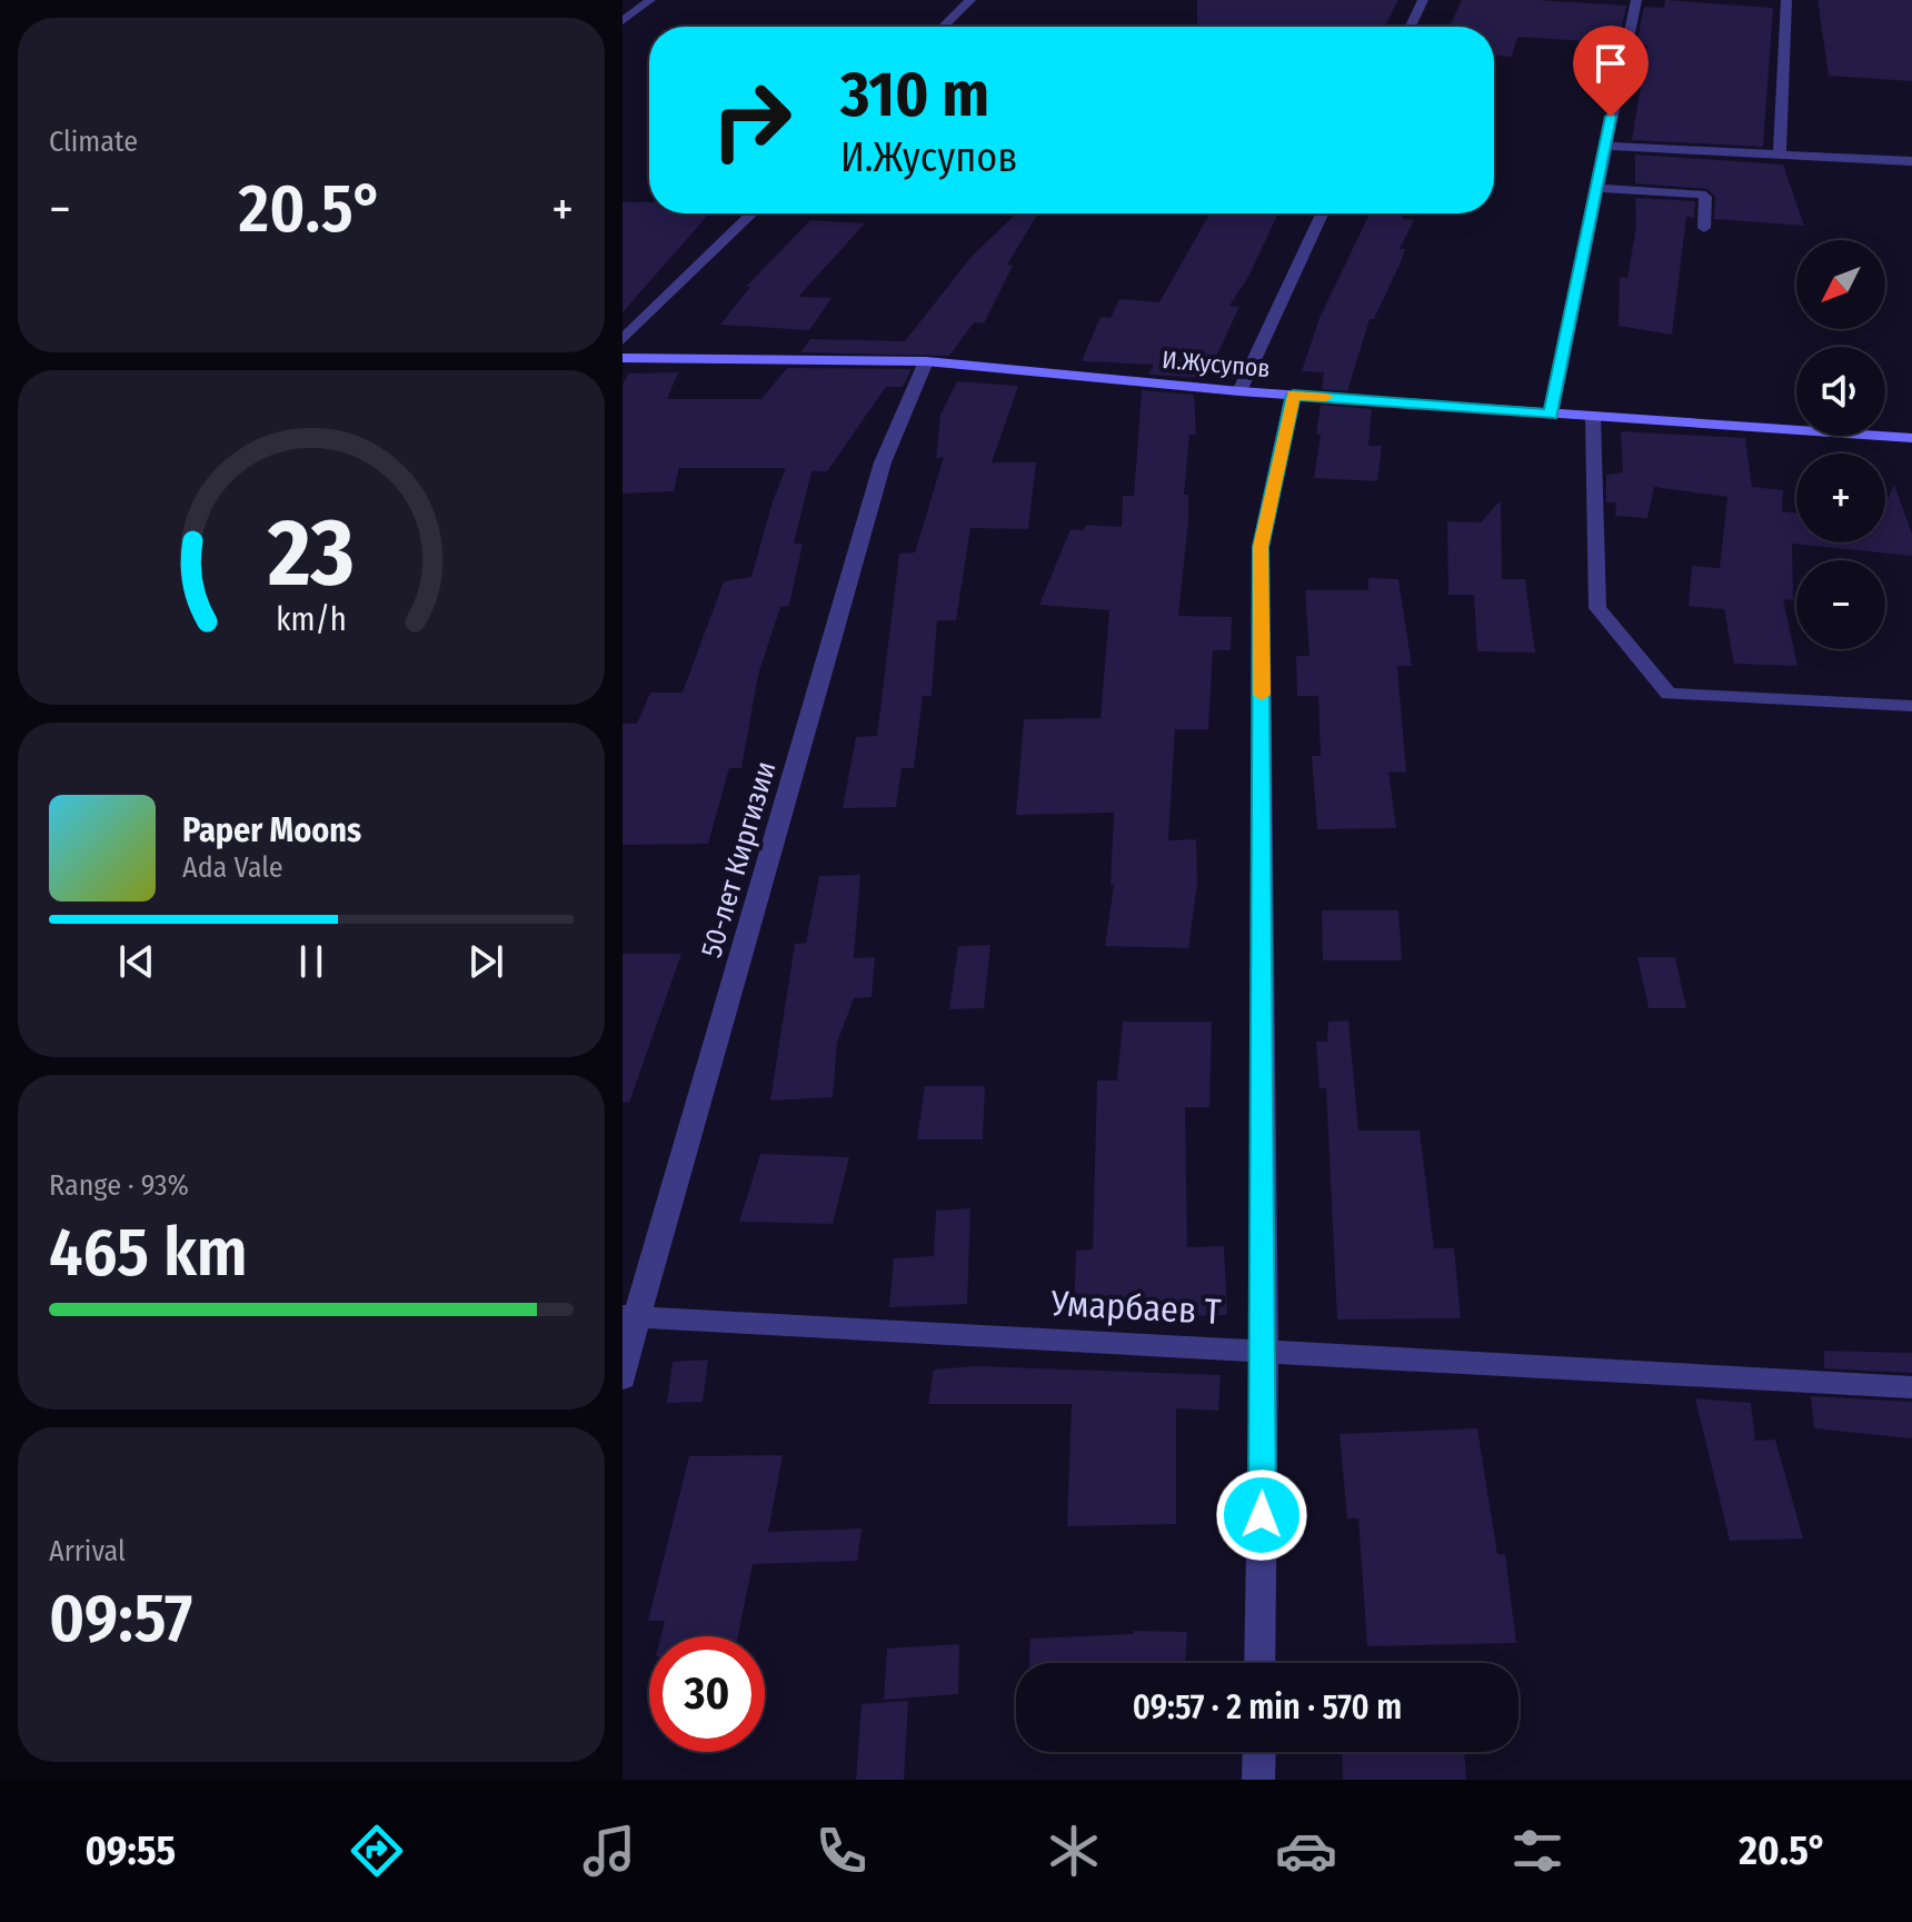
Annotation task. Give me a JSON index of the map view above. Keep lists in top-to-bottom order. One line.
{"streets":{"street":["И.Жусупов","50-лет Киргизии","Умарбаев Т"]},"crossings":[["И.Жусупов","50-лет Киргизии"],["50-лет Киргизии","Умарбаев Т"]],"north":"bottom left","page":{"tile":["Climate",["Range · 93%","465 km"],["Arrival","09:57"]],"turn":["310 m","И.Жусупов"],"heat":["−","20.5°","+"],"map_buttons":["+","−"],"song":["Paper Moons","Ada Vale"],"limit":"30","trip":"09:57 · 2 min · 570 m","tabs":["09:55","20.5°"],"gauge":["23","km/h"]}}
